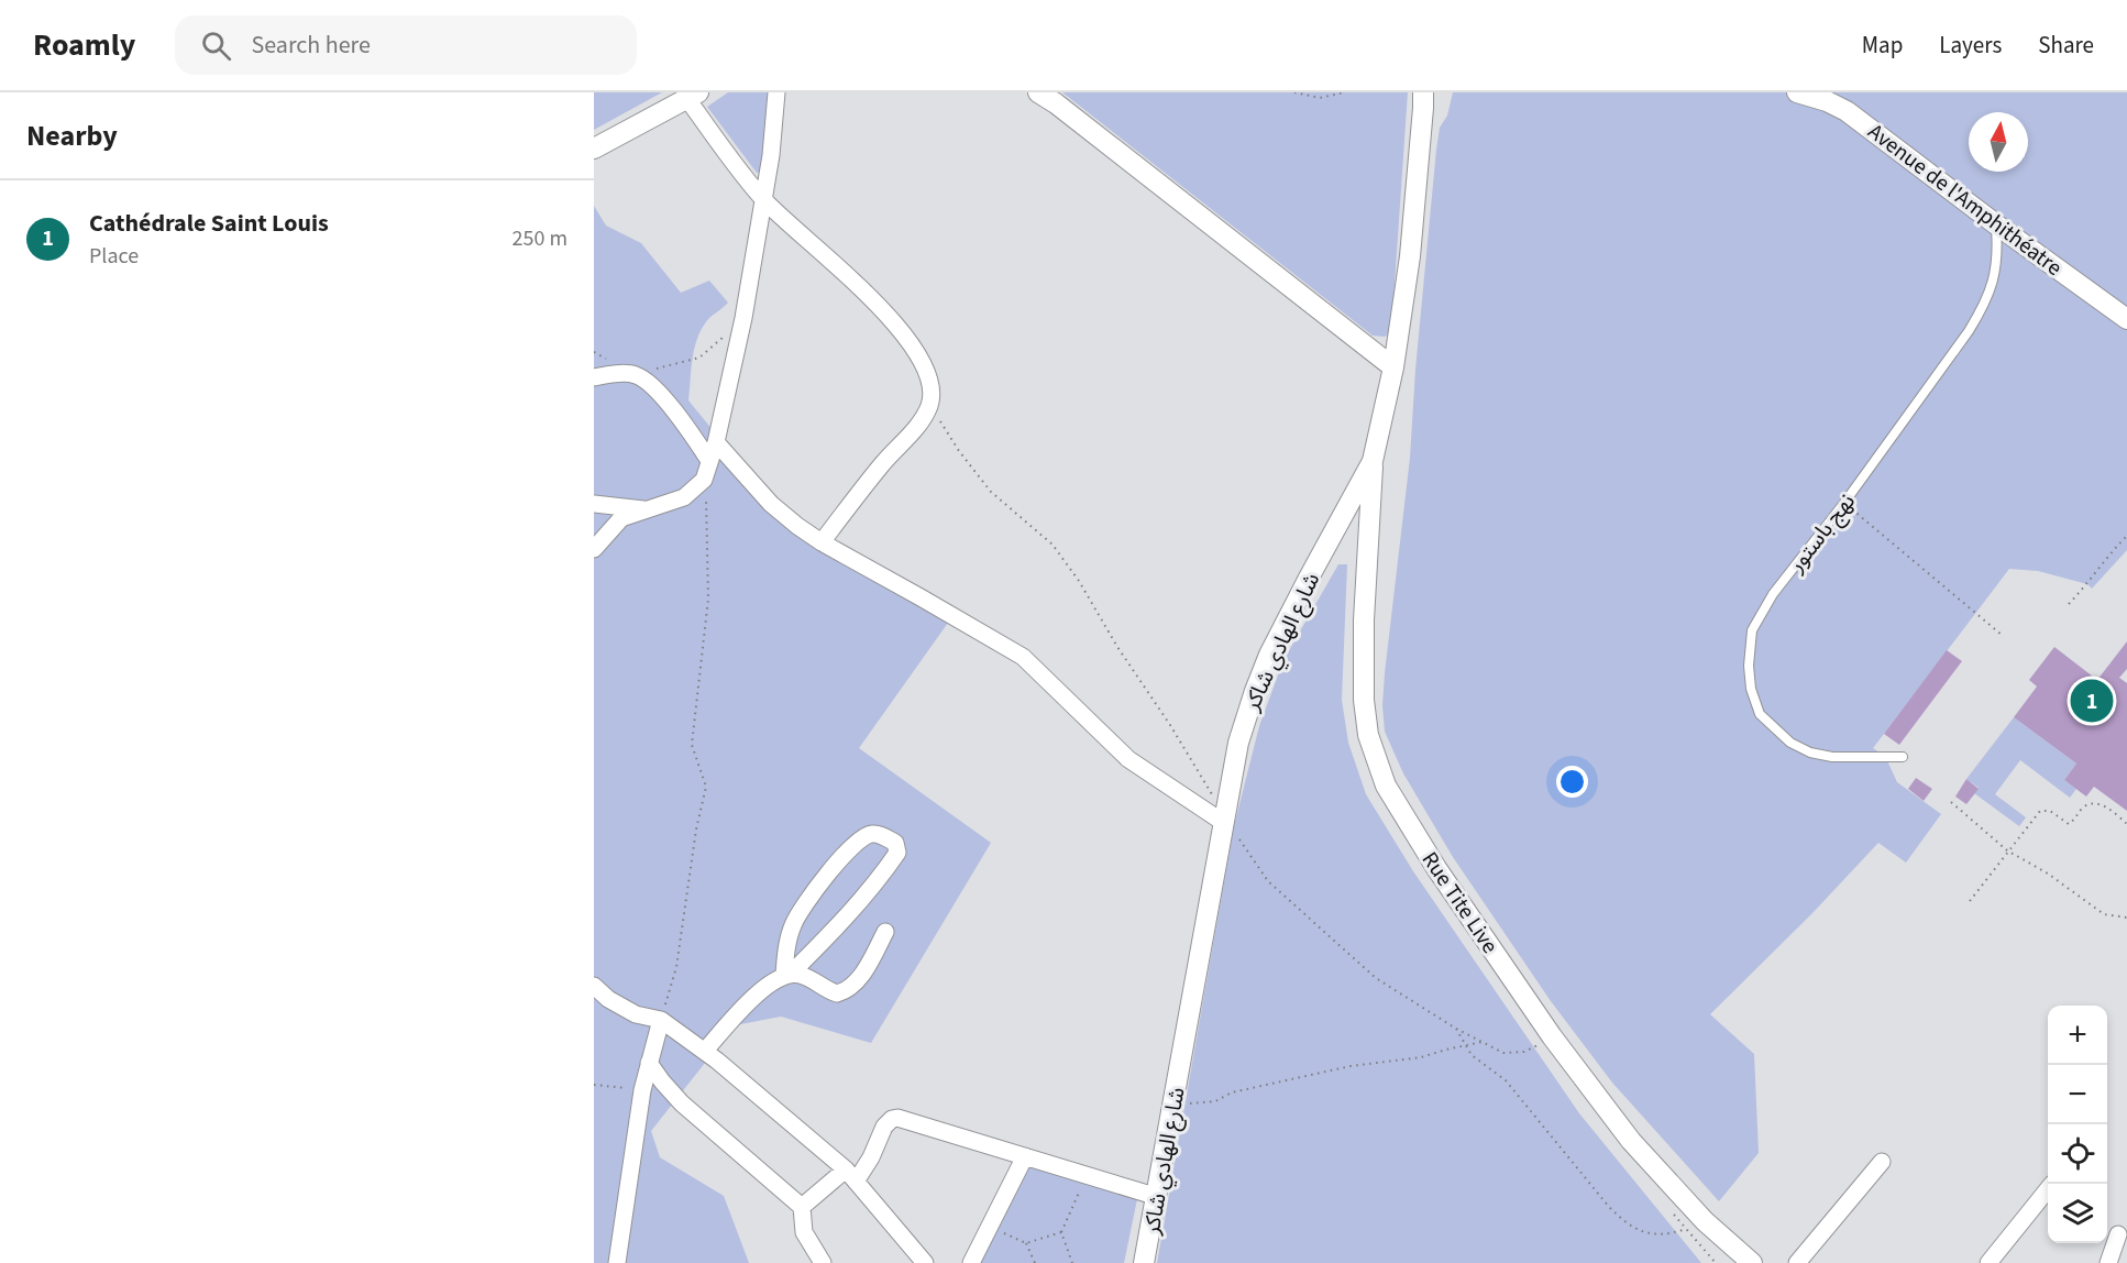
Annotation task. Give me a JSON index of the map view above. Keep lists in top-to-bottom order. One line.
{"streets":{"street":["Avenue de l'Amphithéatre","شارع الهادي شاكر","Rue Tite Live"],"lane":["نهج باستور"]},"crossings":[["Avenue de l'Amphithéatre","نهج باستور"],["شارع الهادي شاكر","Rue Tite Live"]],"north":"top","page":{"header":"Roamly","search":"Search here","nav":["Map","Layers","Share"],"heading":"Nearby","list":[{"mark":"1","name":"Cathédrale Saint Louis","note":"Place","value":"250 m"}],"pins":"1","map_buttons":["+","−"]}}
